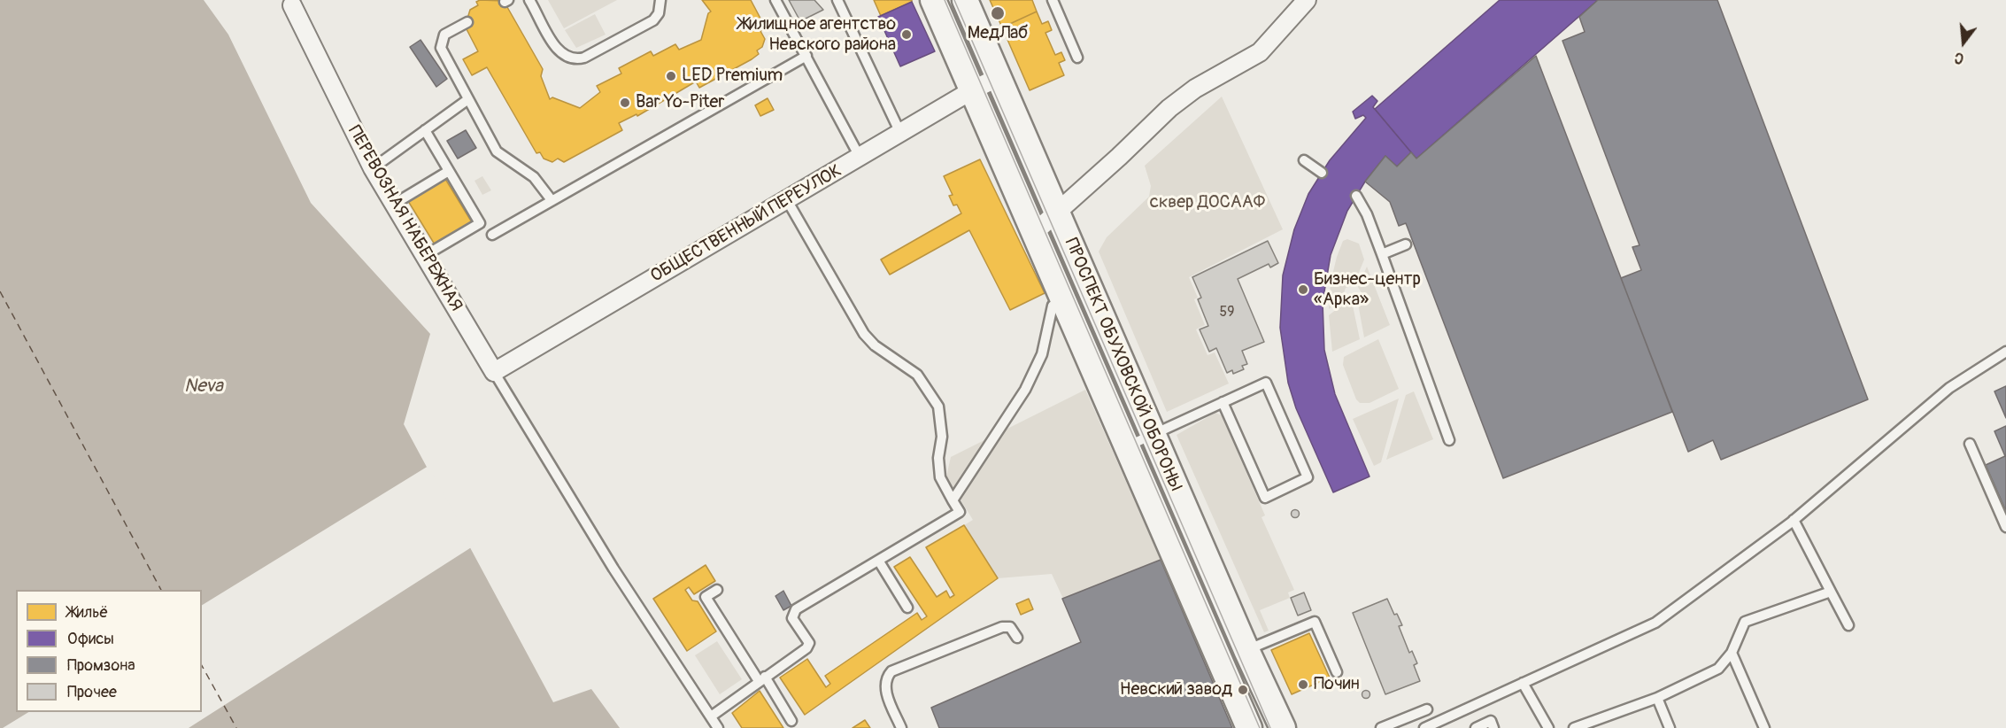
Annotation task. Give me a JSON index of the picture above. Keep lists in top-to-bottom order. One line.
{"streets":{"main road":["ПРОСПЕКТ ОБУХОВСКОЙ ОБОРОНЫ"],"street":["ПЕРЕВОЗНАЯ НАБЕРЕЖНАЯ","ОБЩЕСТВЕННЫЙ ПЕРЕУЛОК"]},"crossings":[["ПЕРЕВОЗНАЯ НАБЕРЕЖНАЯ","ОБЩЕСТВЕННЫЙ ПЕРЕУЛОК"],["ОБЩЕСТВЕННЫЙ ПЕРЕУЛОК","ПРОСПЕКТ ОБУХОВСКОЙ ОБОРОНЫ"]],"water":["Neva"],"parks":["сквер ДОСААФ"],"places":["МедЛаб","Жилищное агентство Невского района","LED Premium","Bar Yo-Piter","Бизнес-центр «Арка»","Почин","Невский завод"],"house_numbers":["59"],"legend":["Жильё","Офисы","Промзона","Прочее"],"north":"bottom"}
